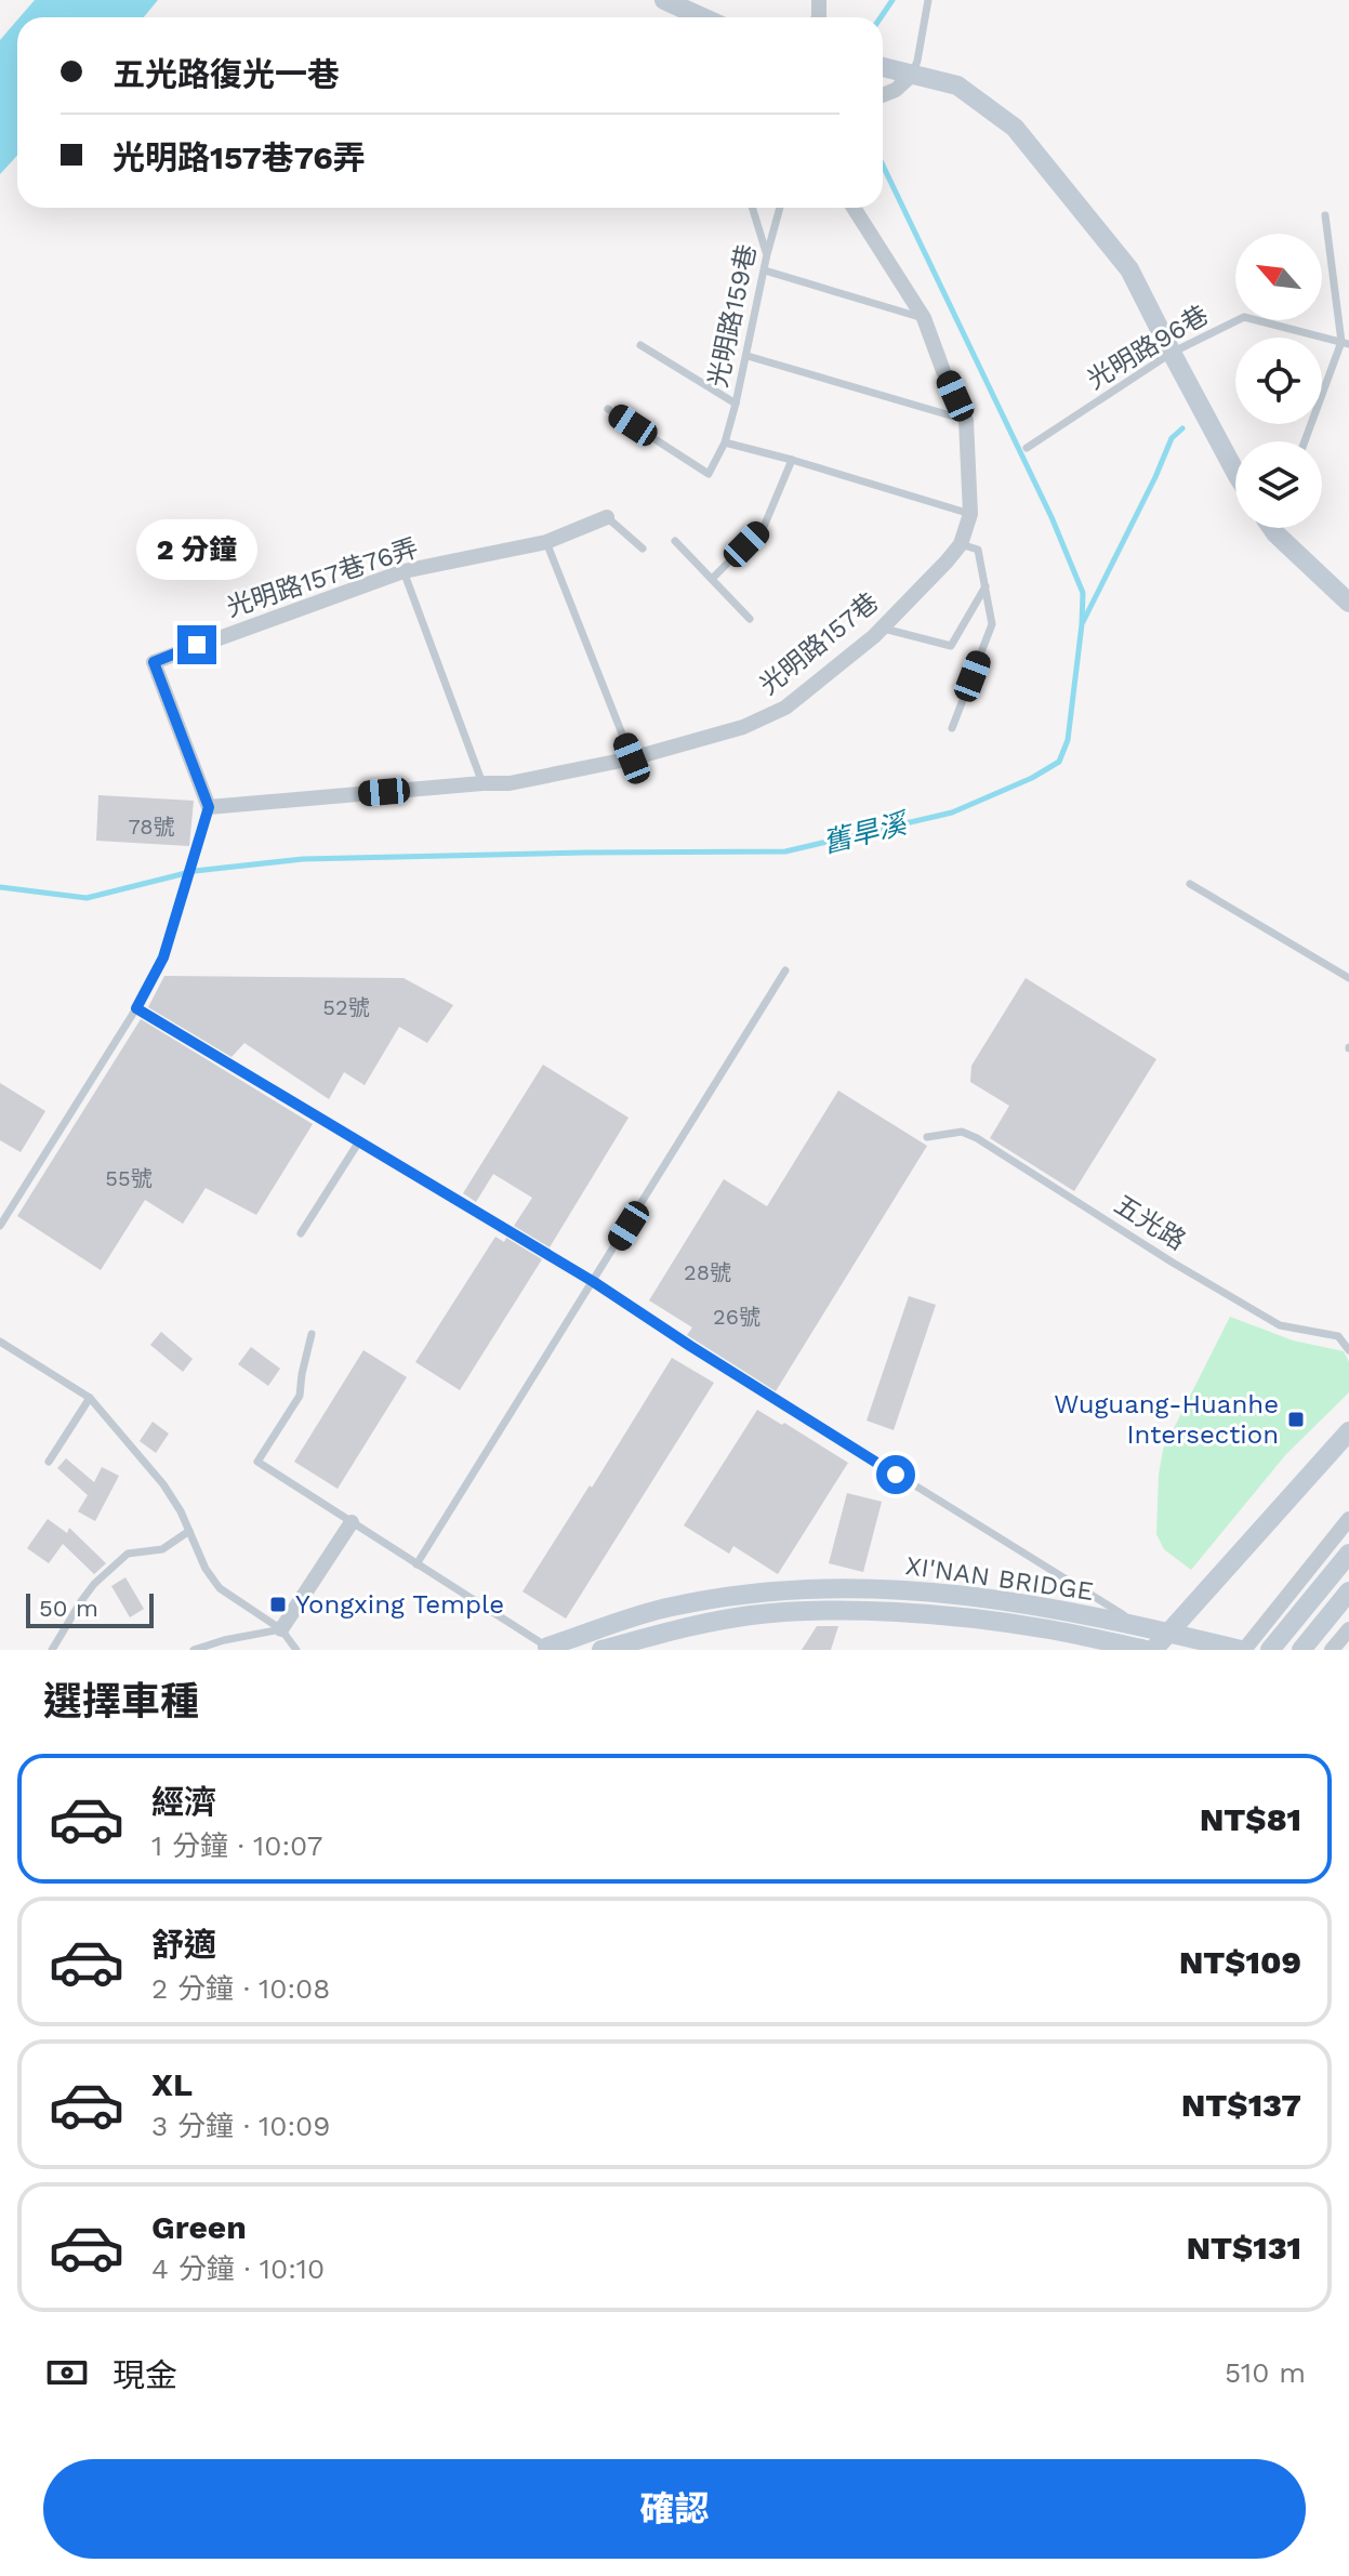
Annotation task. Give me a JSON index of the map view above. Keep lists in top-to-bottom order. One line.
{"streets":{"street":["光明路157巷76弄","光明路157巷","XI'NAN BRIDGE"],"lane":["光明路159巷","光明路96巷","五光路"]},"crossings":[["光明路157巷76弄","光明路157巷"]],"water":["舊旱溪"],"places":{"transit":["Wuguang-Huanhe Intersection","Yongxing Temple"]},"house_numbers":["78號","52號","55號","28號","26號"],"scale_bar":"50 m","north":"top left","page":{"banner":["五光路復光一巷","光明路157巷76弄"],"bubble":"2 分鐘","scale":"50 m","heading":"選擇車種","list":[{"name":"經濟","note":"1 分鐘 · 10:07","value":"NT$81"},{"name":"舒適","note":"2 分鐘 · 10:08","value":"NT$109"},{"name":"XL","note":"3 分鐘 · 10:09","value":"NT$137"},{"name":"Green","note":"4 分鐘 · 10:10","value":"NT$131"}],"pay":["現金","510 m"],"buttons":"確認"}}
